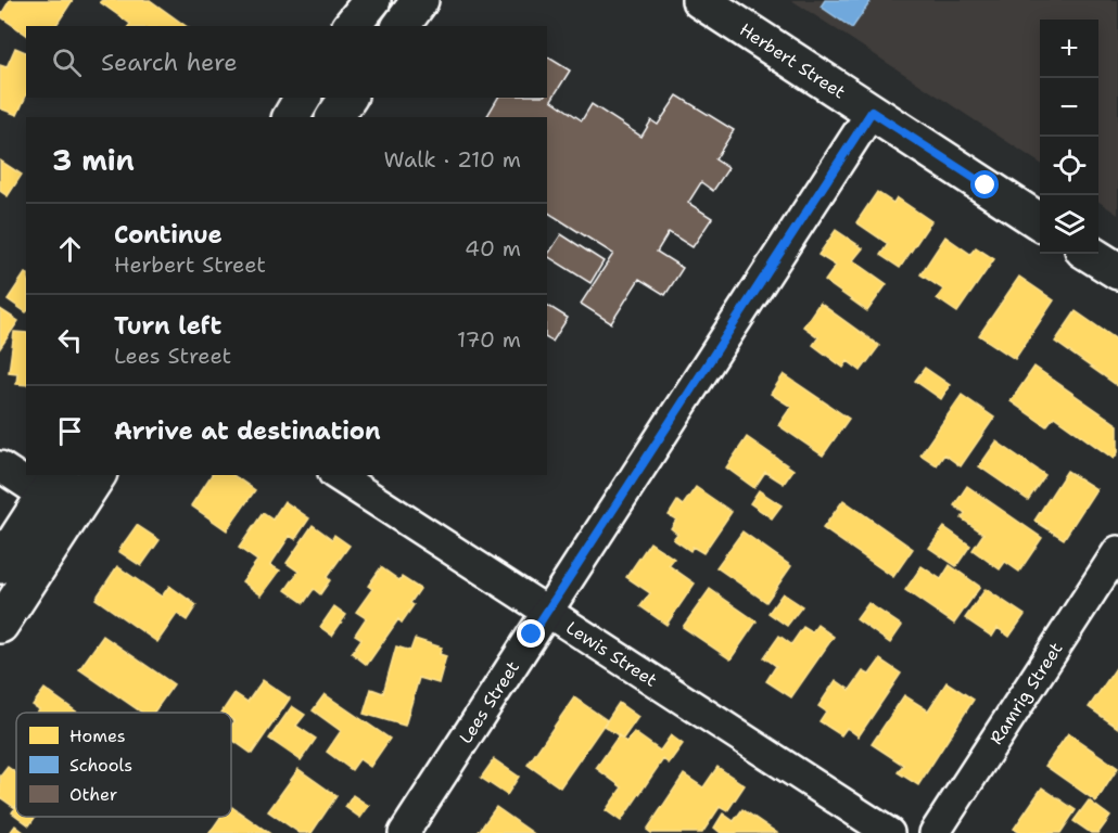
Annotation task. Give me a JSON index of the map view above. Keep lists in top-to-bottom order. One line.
{"streets":{"street":["Herbert Street","Lewis Street","Ramrig Street","Lees Street"]},"crossings":[["Herbert Street","Lees Street"],["Lewis Street","Lees Street"]],"legend":["Homes","Schools","Other"],"page":{"map_buttons":["+","−"],"search":"Search here","heading":["3 min","Walk · 210 m"],"list":[["Continue","Herbert Street","40 m"],["Turn left","Lees Street","170 m"],"Arrive at destination"]}}
